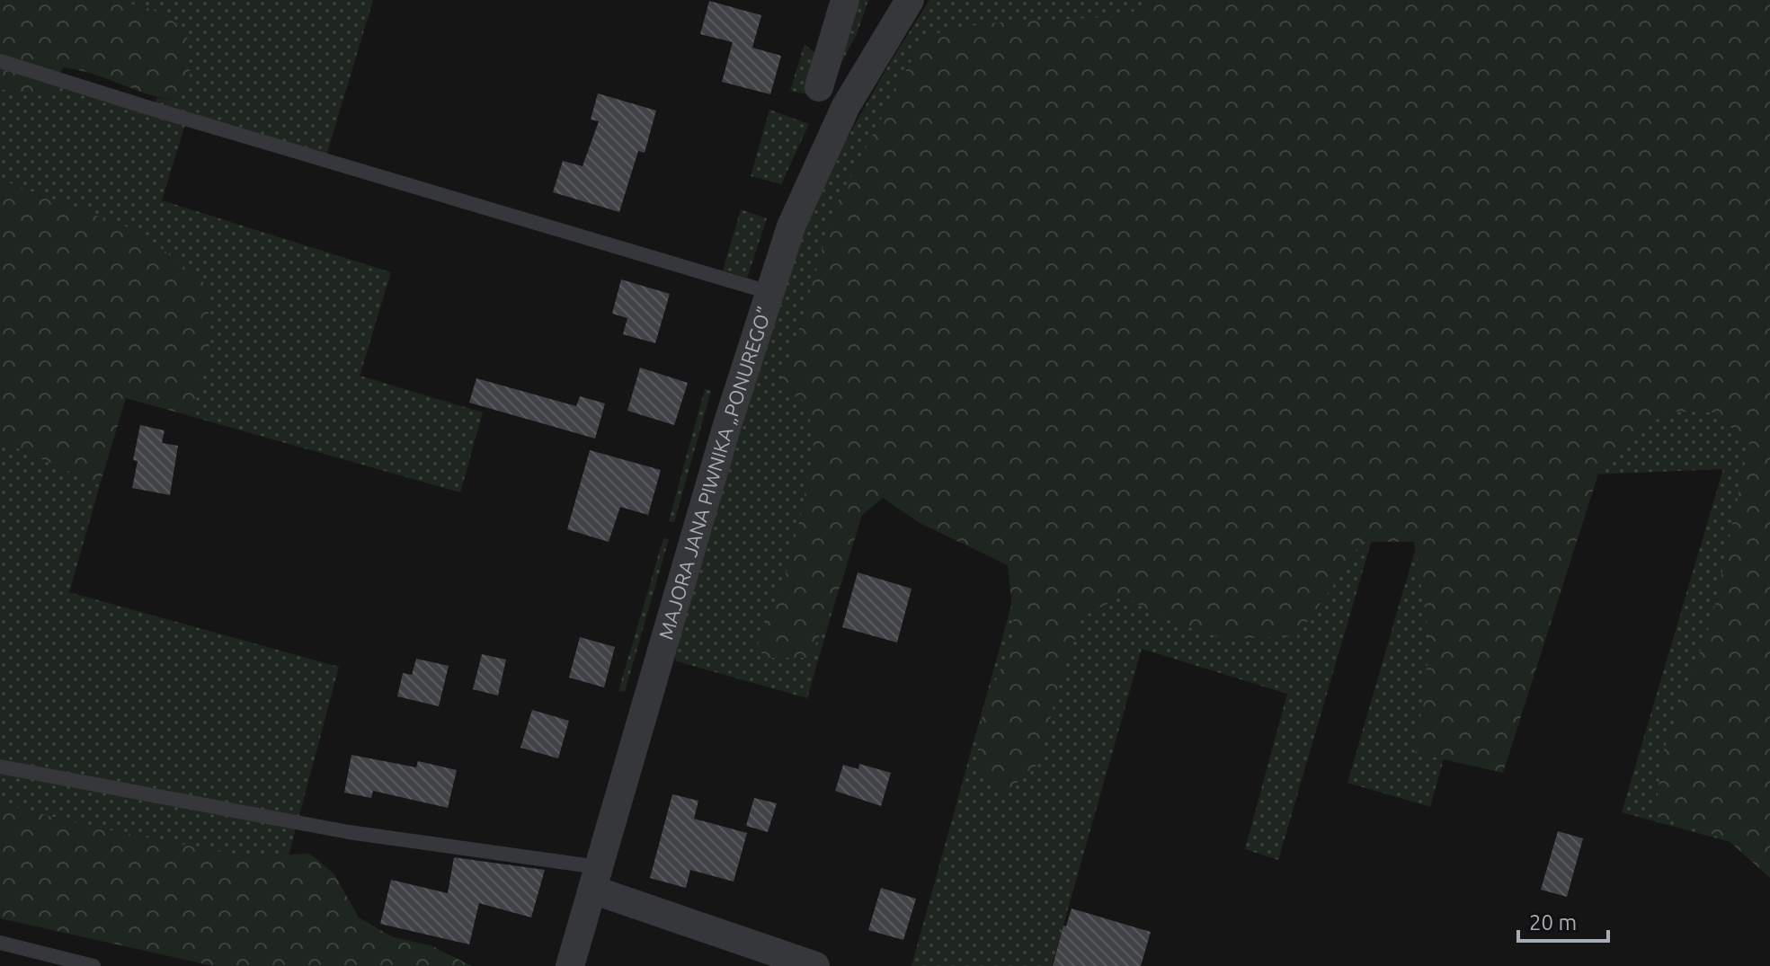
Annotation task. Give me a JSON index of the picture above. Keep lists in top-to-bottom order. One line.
{"streets":{"street":["MAJORA JANA PIWNIKA „PONUREGO”"]},"scale_bar":"20 m"}
